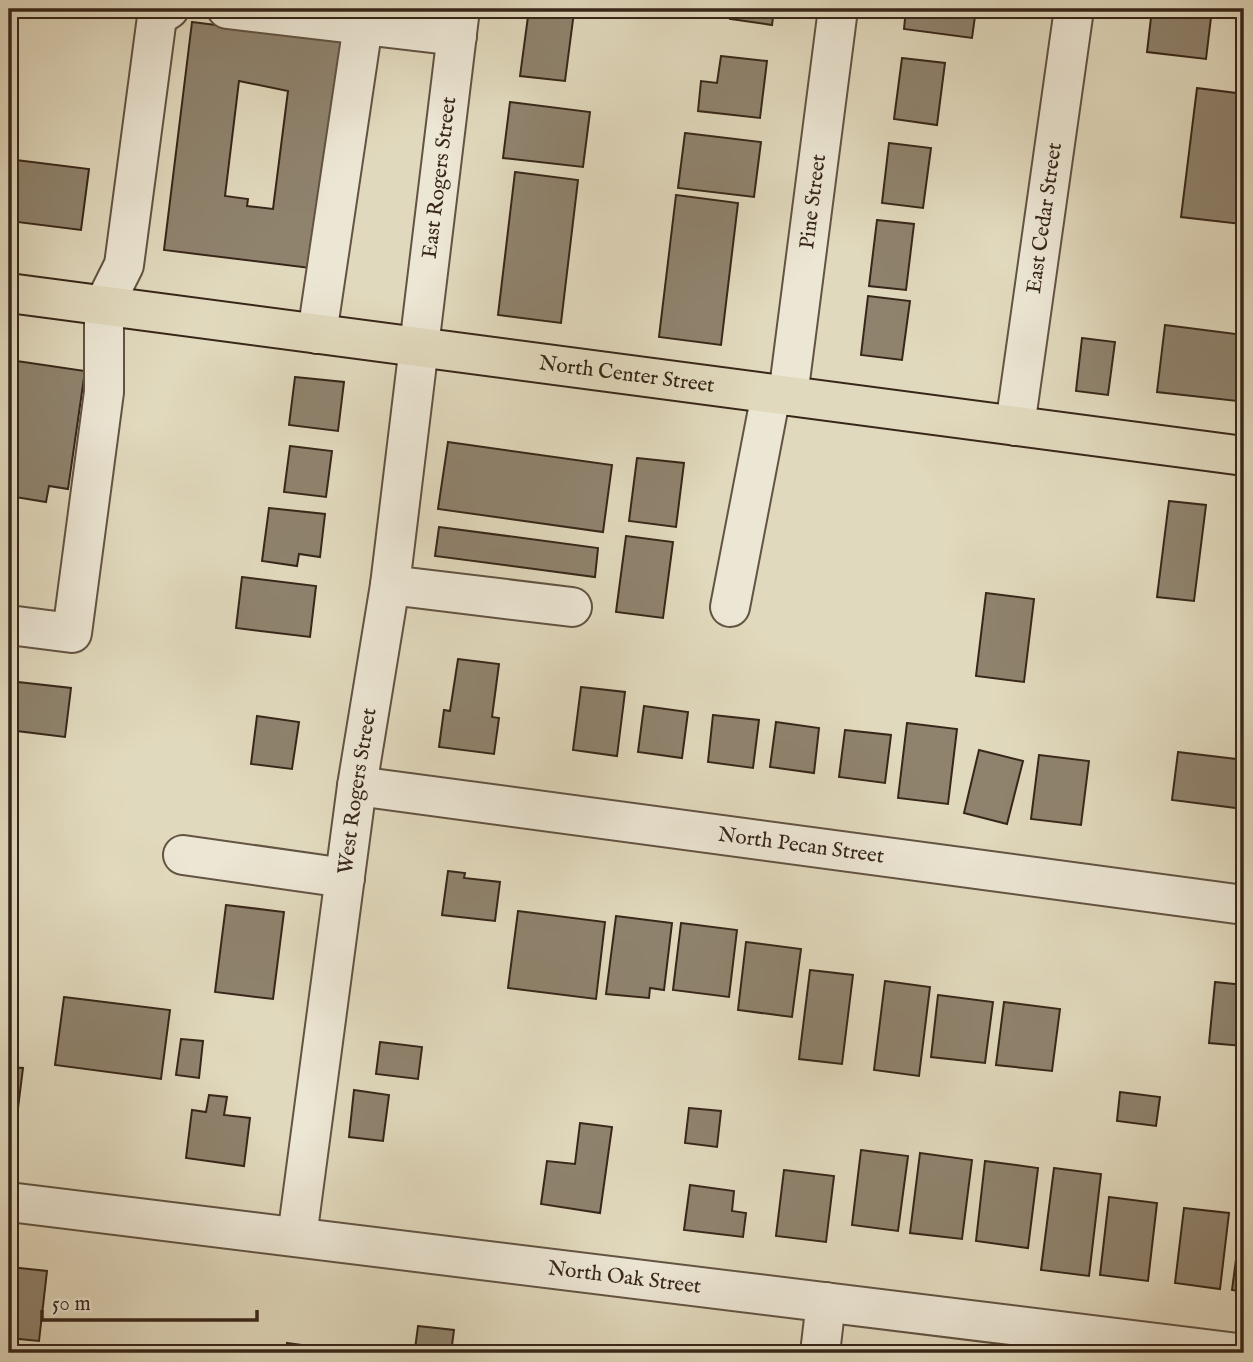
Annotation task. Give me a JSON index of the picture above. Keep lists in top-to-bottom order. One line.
{"streets":{"main road":["North Center Street"],"street":["East Rogers Street","Pine Street","East Cedar Street","West Rogers Street","North Pecan Street","North Oak Street"]},"crossings":[["East Rogers Street","North Center Street"],["East Rogers Street","West Rogers Street"],["Pine Street","North Center Street"],["East Cedar Street","North Center Street"],["North Center Street","West Rogers Street"],["West Rogers Street","North Pecan Street"],["West Rogers Street","North Oak Street"]],"scale_bar":"50 m"}
